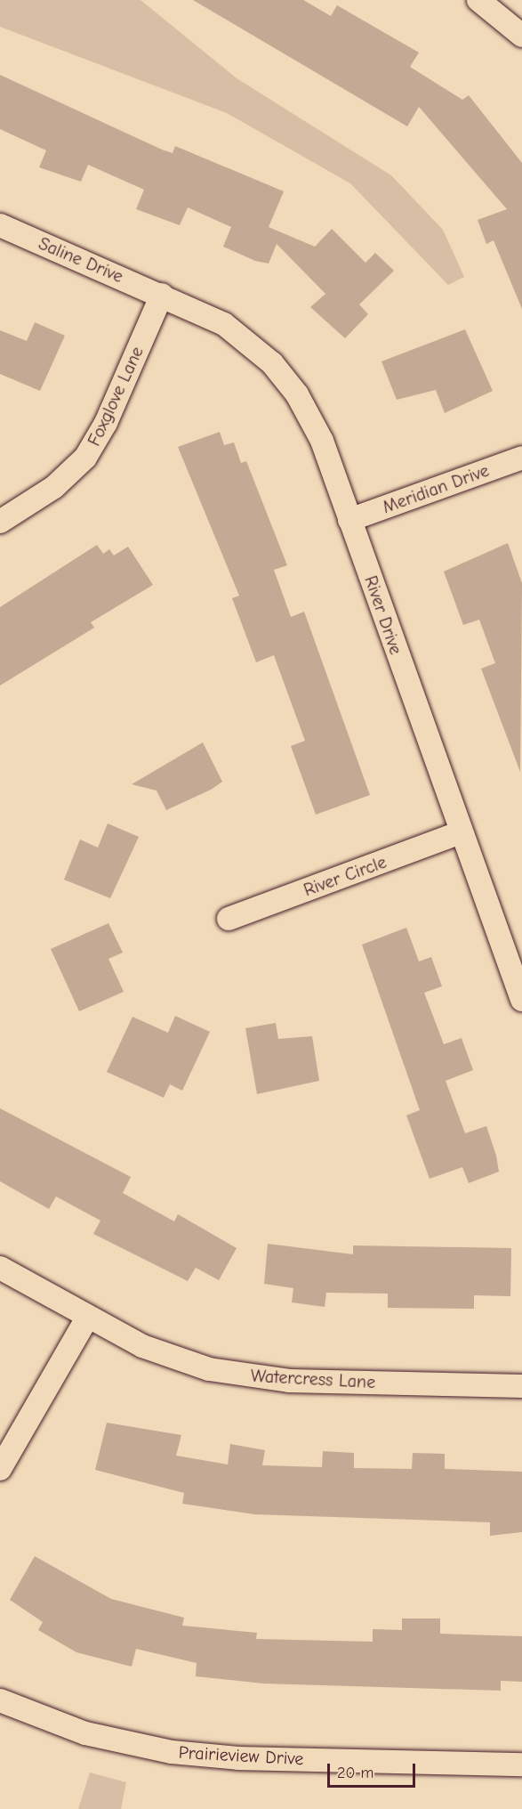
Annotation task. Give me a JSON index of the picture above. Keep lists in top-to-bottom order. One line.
{"streets":{"street":["Saline Drive","Foxglove Lane","Meridian Drive","River Drive","River Circle","Watercress Lane","Prairieview Drive"]},"crossings":[["Saline Drive","Foxglove Lane"],["Saline Drive","River Drive"],["Foxglove Lane","River Drive"],["Meridian Drive","River Drive"],["River Drive","River Circle"]],"scale_bar":"20 m"}
